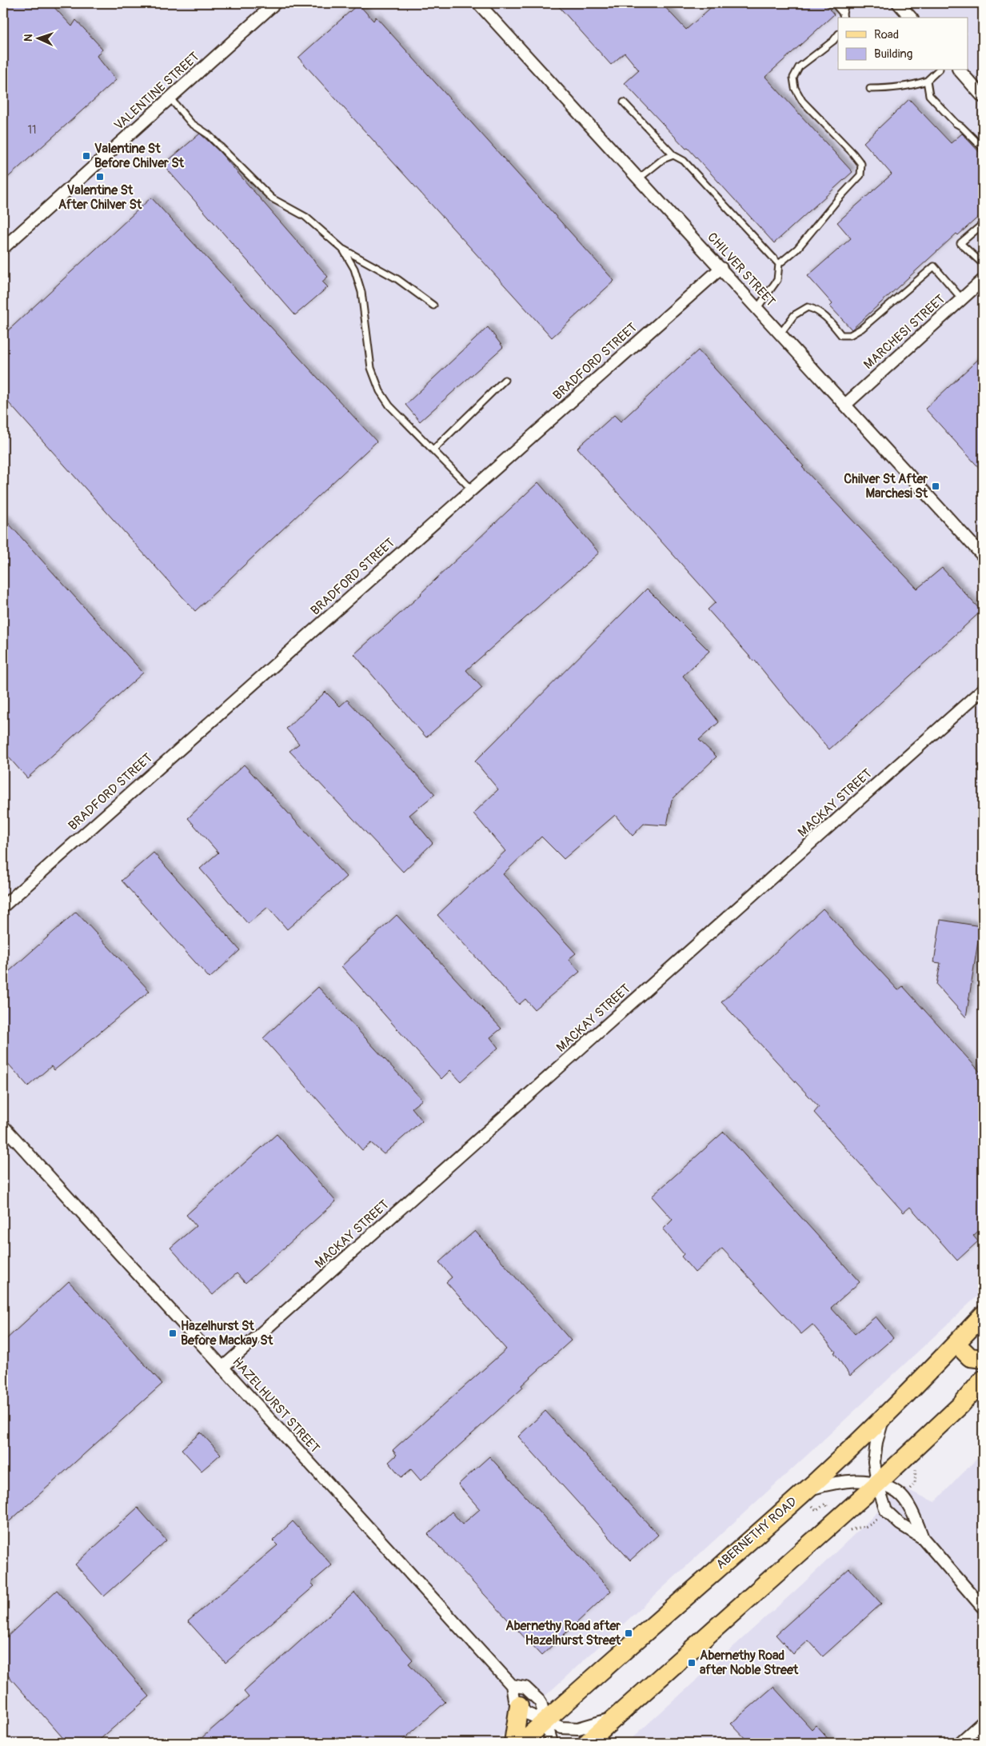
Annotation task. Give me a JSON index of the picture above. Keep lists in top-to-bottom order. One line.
{"streets":{"main road":["ABERNETHY ROAD"],"street":["VALENTINE STREET","CHILVER STREET","MARCHESI STREET","BRADFORD STREET","MACKAY STREET","HAZELHURST STREET"]},"crossings":[["CHILVER STREET","MARCHESI STREET"],["CHILVER STREET","BRADFORD STREET"],["MACKAY STREET","HAZELHURST STREET"],["HAZELHURST STREET","ABERNETHY ROAD"]],"places":{"transit":["Valentine St Before Chilver St","Valentine St After Chilver St","Chilver St After Marchesi St","Hazelhurst St Before Mackay St","Abernethy Road after Hazelhurst Street","Abernethy Road after Noble Street"]},"house_numbers":["11"],"legend":["Road","Building"],"north":"left"}
